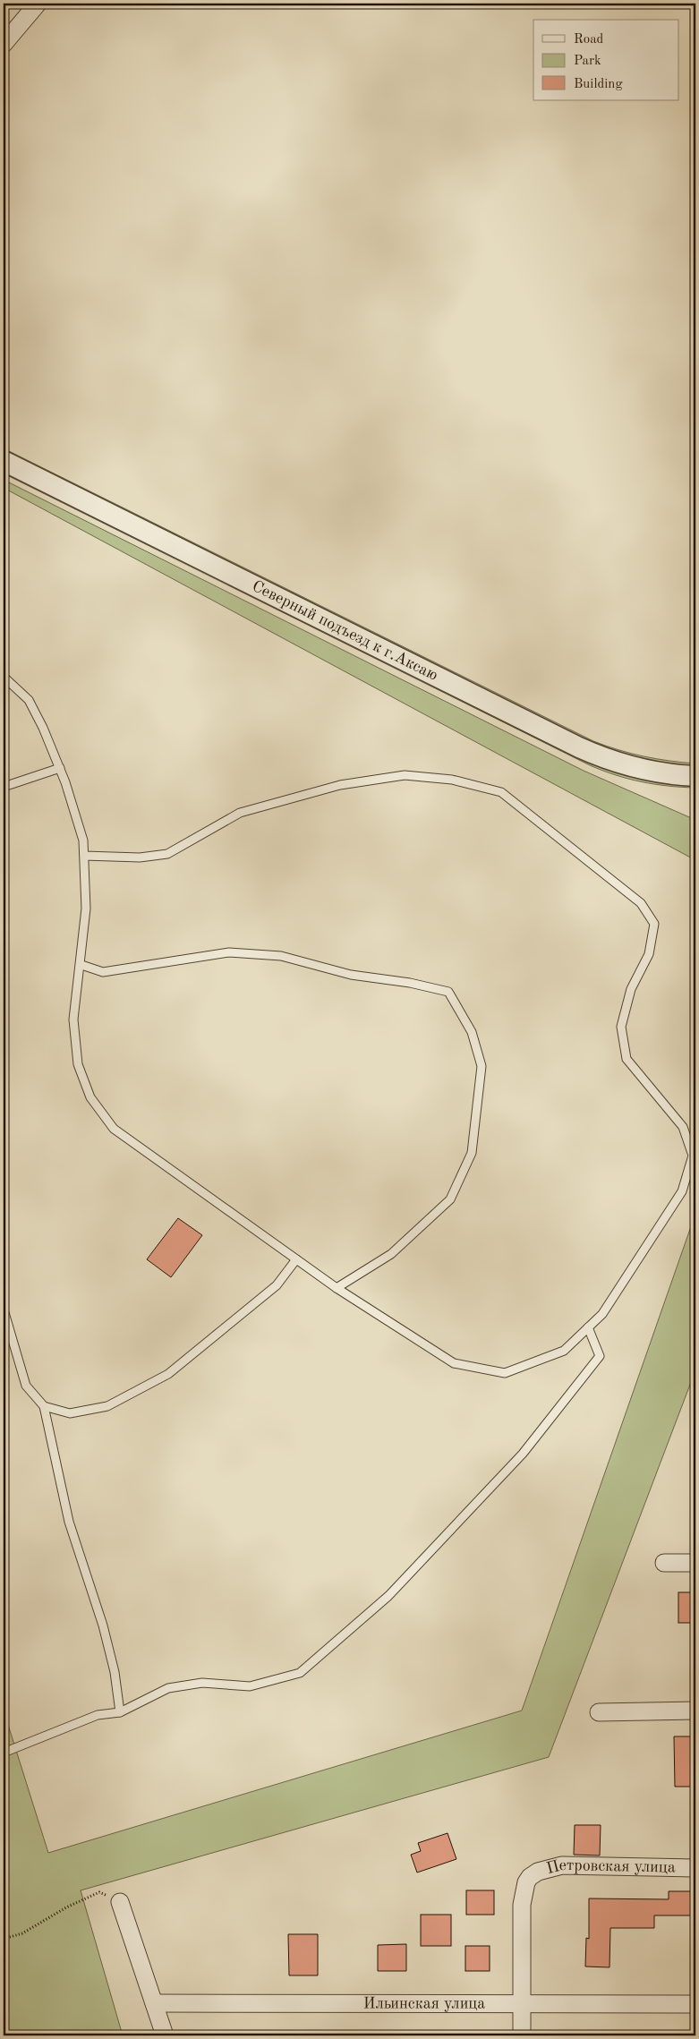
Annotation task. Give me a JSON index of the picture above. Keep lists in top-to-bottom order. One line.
{"streets":{"street":["Северный подъезд к г.Аксаю","Петровская улица","Ильинская улица"]},"crossings":[["Петровская улица","Ильинская улица"]],"legend":["Road","Park","Building"]}
